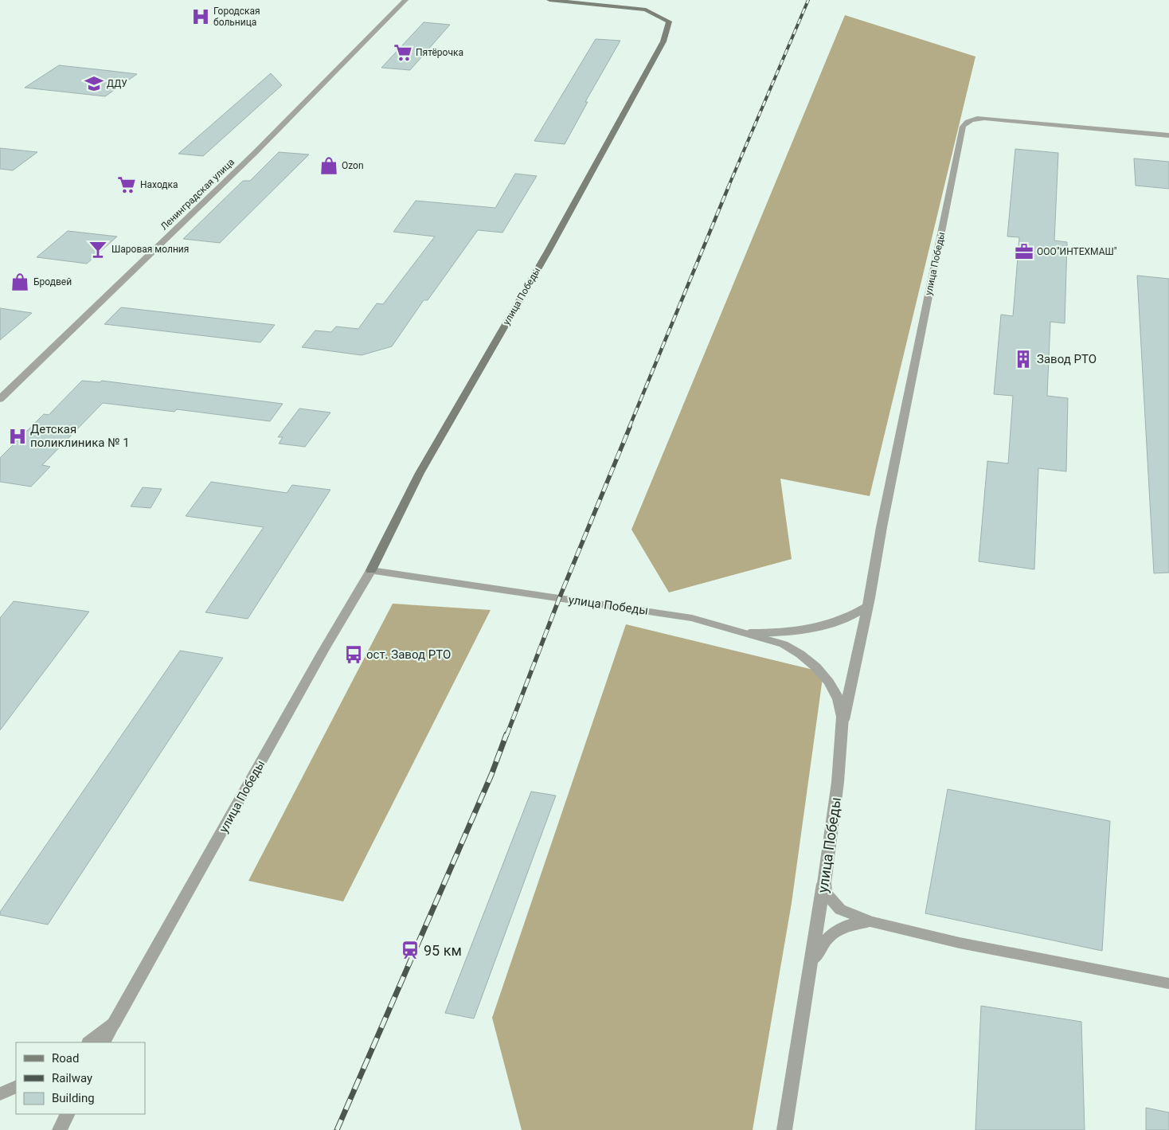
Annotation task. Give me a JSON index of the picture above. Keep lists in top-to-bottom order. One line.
{"streets":{"main road":["улица Победы"],"street":["Ленинградская улица"]},"places":{"hospital":["Городская больница","Детская поликлиника № 1"],"supermarket":["Пятёрочка","Находка"],"school or university":["ДДУ"],"shop":["Ozon","Бродвей"],"bar":["Шаровая молния"],"office":["ООО\"ИНТЕХМАШ\""],"building":["Завод РТО"],"bus stop":["ост. Завод РТО"],"station":["95 км"]},"legend":["Road","Railway","Building"]}
